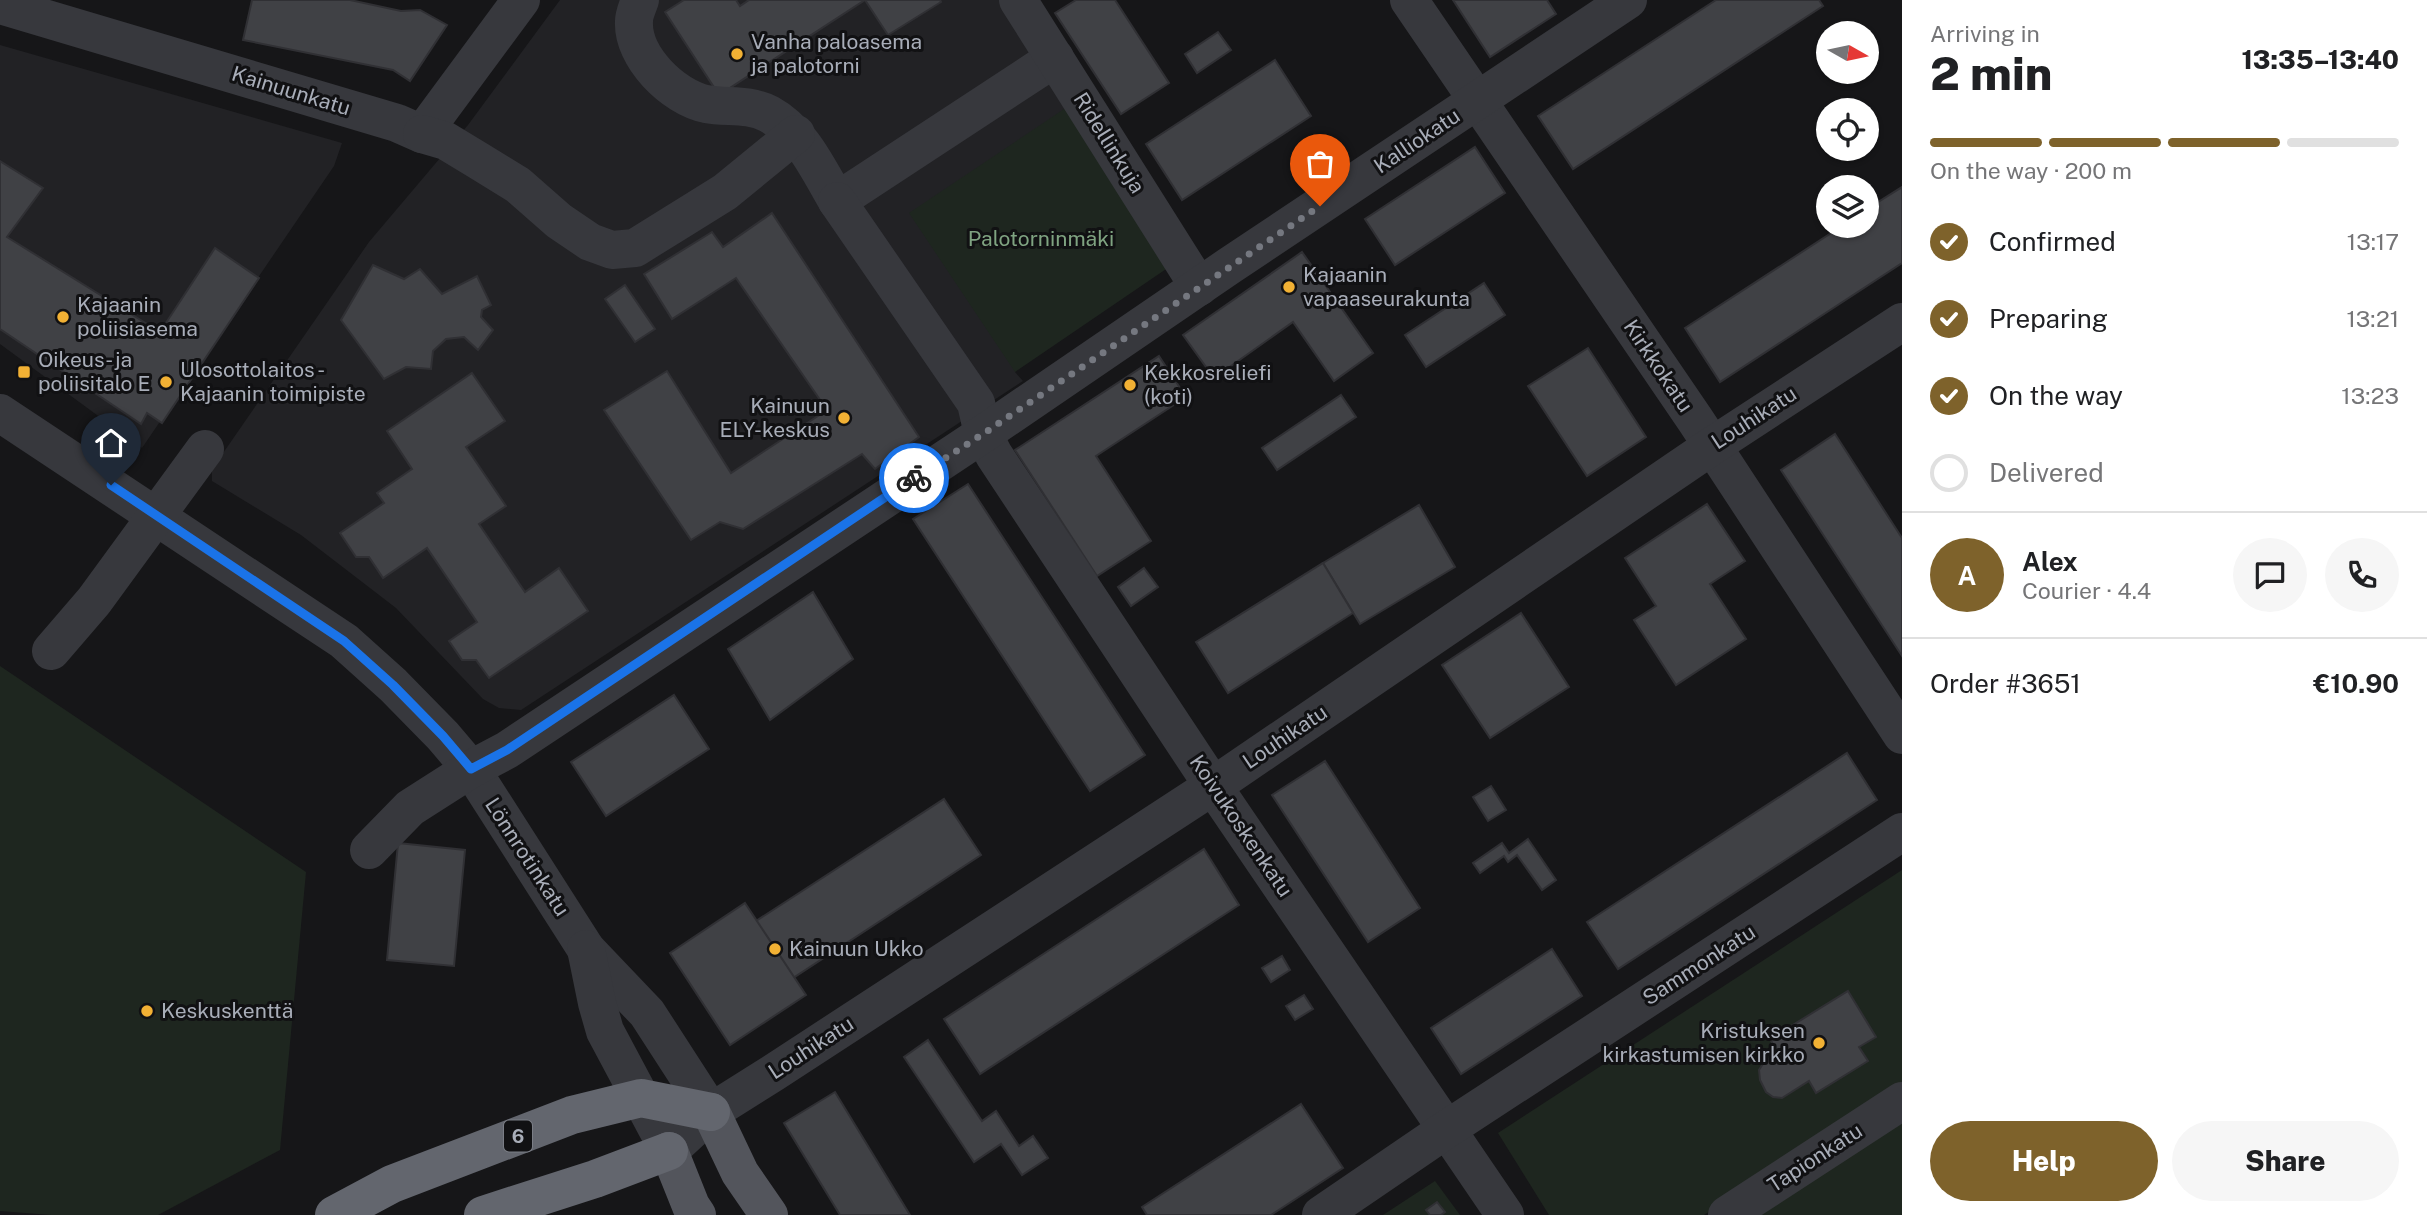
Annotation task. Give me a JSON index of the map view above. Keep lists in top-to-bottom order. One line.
{"streets":{"highway":["6"],"main road":["Lönnrotinkatu"],"street":["Kainuunkatu","Kalliokatu","Ridellinkuja","Kirkkokatu","Louhikatu","Koivukoskenkatu","Sammonkatu","Tapionkatu"]},"crossings":[["Kainuunkatu","Koivukoskenkatu"],["Kalliokatu","Ridellinkuja"],["Kalliokatu","Kirkkokatu"],["Kalliokatu","Koivukoskenkatu"],["Kalliokatu","Lönnrotinkatu"],["Kirkkokatu","Louhikatu"],["Louhikatu","Koivukoskenkatu"],["Louhikatu","Lönnrotinkatu"],["Louhikatu","6"],["Koivukoskenkatu","Sammonkatu"],["Lönnrotinkatu","6"]],"parks":["Palotorninmäki"],"places":{"other":["Vanha paloasema ja palotorni","Kajaanin vapaaseurakunta","Kajaanin poliisiasema","Ulosottolaitos - Kajaanin toimipiste","Kekkosreliefi (koti)","Kainuun ELY-keskus","Kainuun Ukko","Keskuskenttä","Kristuksen kirkastumisen kirkko"],"transit":["Oikeus- ja poliisitalo E"]},"north":"right","page":{"heading":["2 min","Arriving in","13:35–13:40"],"panel":["Alex","Courier · 4.4","Order #3651","€10.90"],"bar":"On the way · 200 m","list":[["Confirmed","13:17"],["Preparing","13:21"],["On the way","13:23"],"Delivered"],"round":"A","buttons":["Help","Share"]}}
